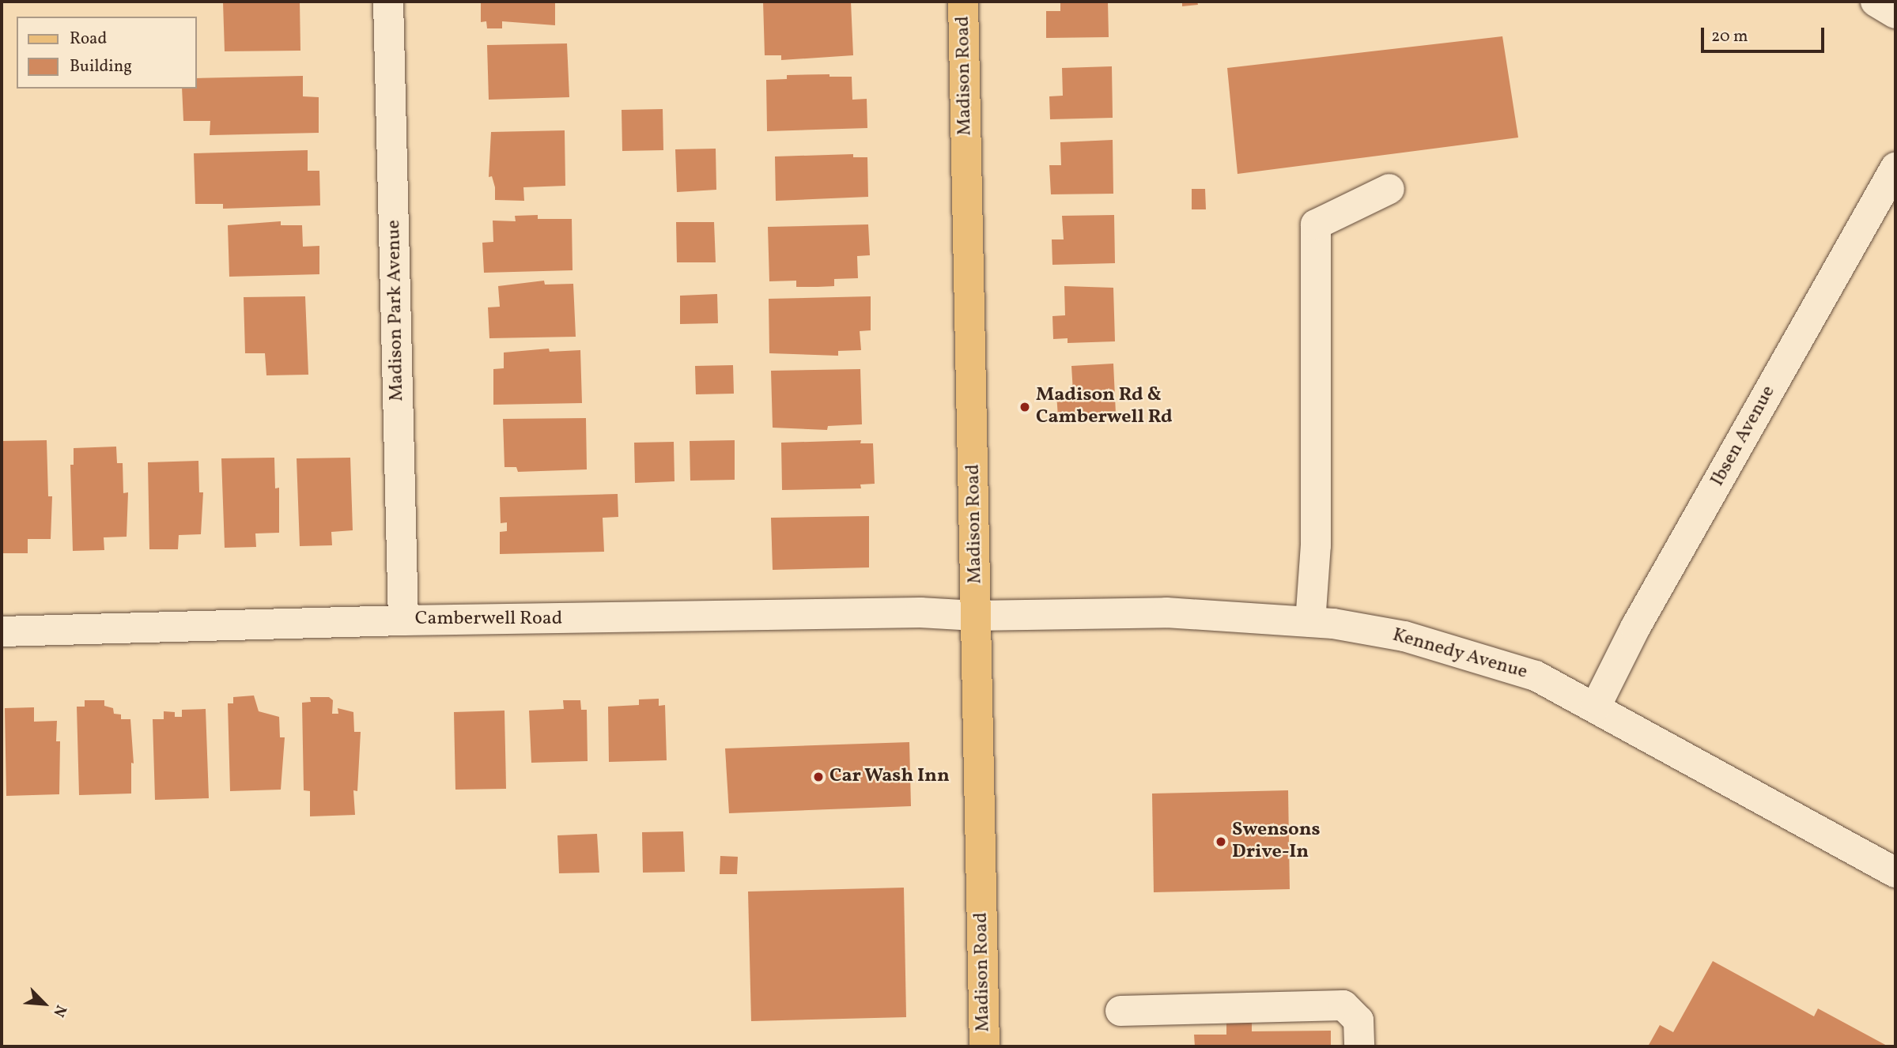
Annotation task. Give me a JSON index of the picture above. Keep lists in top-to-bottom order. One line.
{"streets":{"main road":["Madison Road"],"street":["Madison Park Avenue","Ibsen Avenue","Camberwell Road","Kennedy Avenue"]},"crossings":[["Madison Road","Camberwell Road"],["Madison Road","Kennedy Avenue"],["Madison Park Avenue","Camberwell Road"],["Ibsen Avenue","Kennedy Avenue"],["Camberwell Road","Kennedy Avenue"]],"places":["Madison Rd & Camberwell Rd","Car Wash Inn","Swensons Drive-In"],"legend":["Road","Building"],"scale_bar":"20 m","north":"bottom right"}
